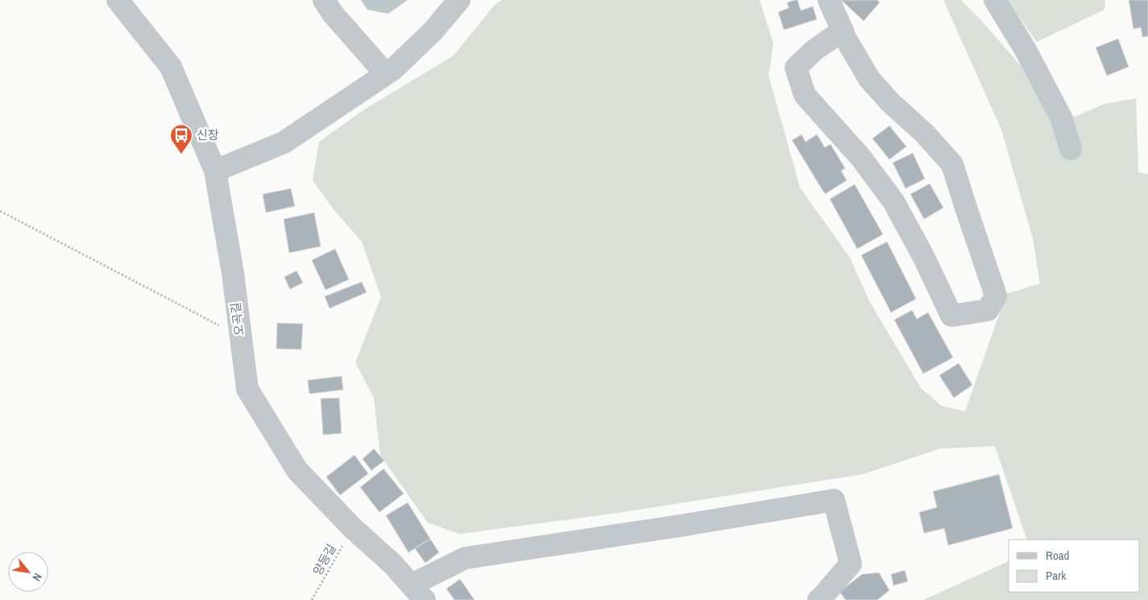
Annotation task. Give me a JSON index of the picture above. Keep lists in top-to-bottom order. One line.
{"streets":{"street":["오곡길"],"path":["양등길"]},"crossings":[["오곡길","양등길"]],"places":{"bus stop":["신장"]},"legend":["Road","Park"],"north":"bottom right"}
